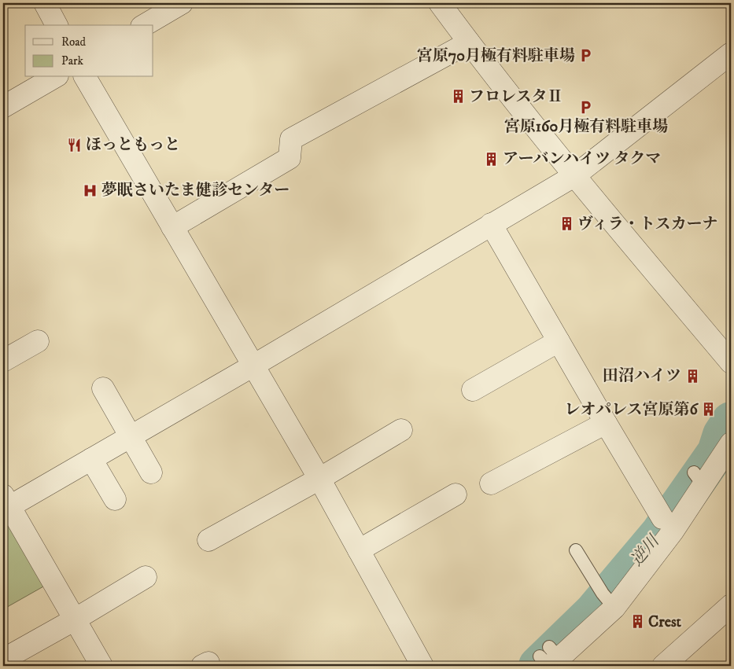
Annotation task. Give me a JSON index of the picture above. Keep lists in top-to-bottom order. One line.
{"water":["逆川"],"places":{"parking":["宮原70月極有料駐車場","宮原160月極有料駐車場"],"building":["フロレスタⅡ","アーバンハイツ タクマ","ヴィラ・トスカーナ","田沼ハイツ","レオパレス宮原第6","Crest"],"restaurant":["ほっともっと"],"hospital":["夢眠さいたま健診センター"]},"legend":["Road","Park"]}
